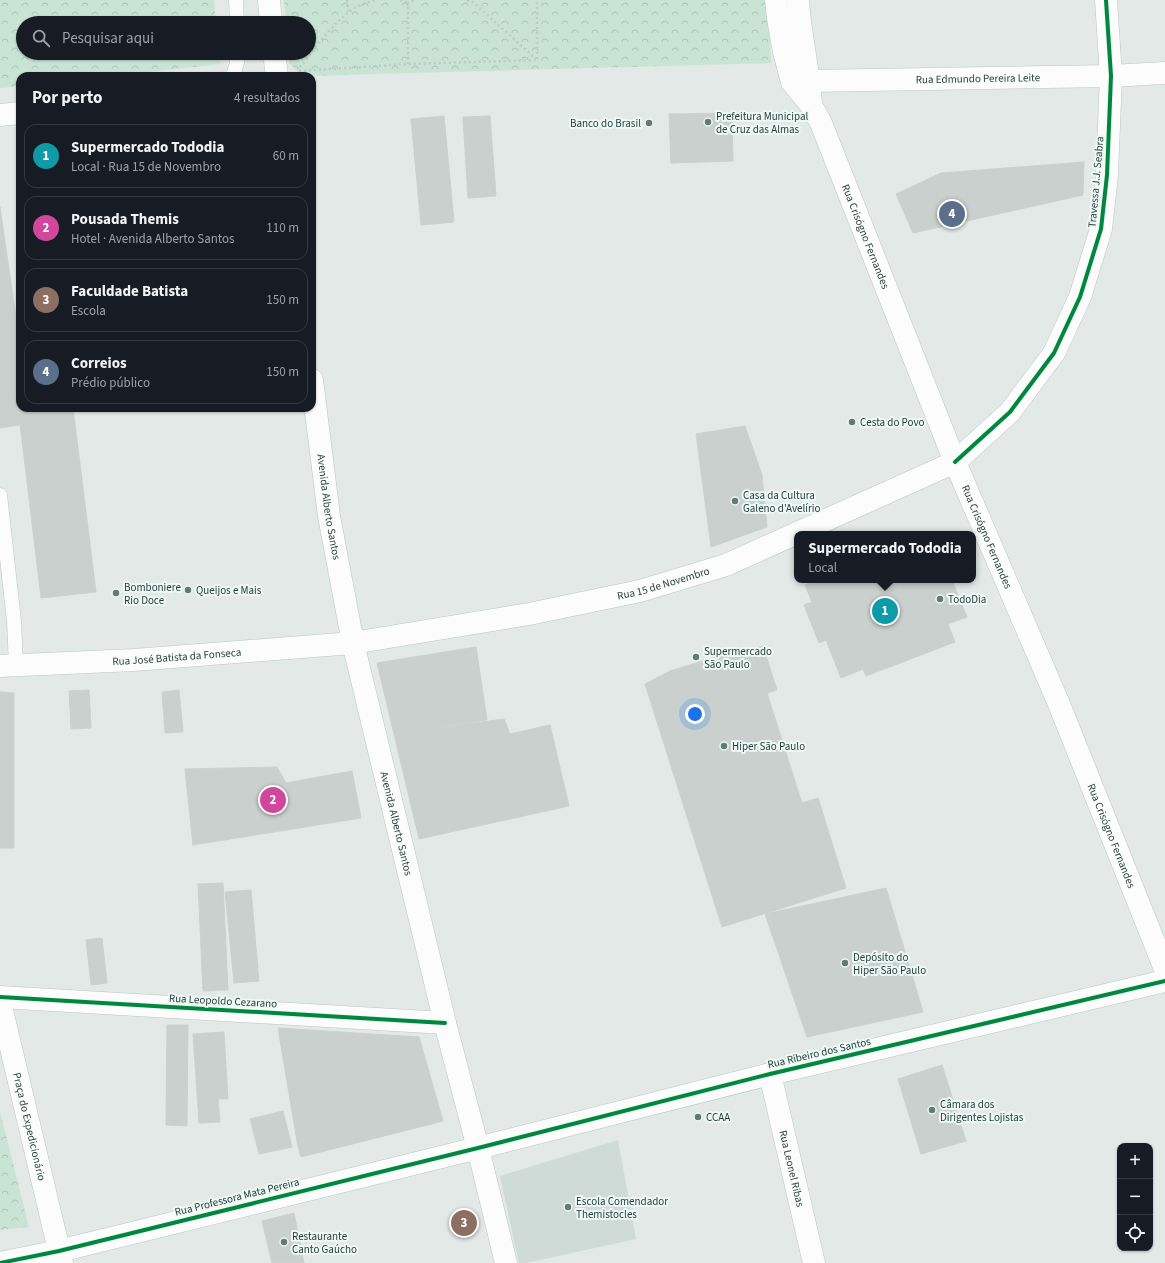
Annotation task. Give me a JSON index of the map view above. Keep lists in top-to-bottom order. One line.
{"streets":{"street":["Rua Edmundo Pereira Leite","Travessa J.J. Seabra","Rua Crisógno Fernandes","Avenida Alberto Santos","Rua 15 de Novembro","Rua José Batista da Fonseca","Rua Leopoldo Cezarano","Rua Ribeiro dos Santos","Praça do Expedicionário","Rua Leonel Ribas","Rua Professora Mata Pereira"]},"crossings":[["Rua Edmundo Pereira Leite","Travessa J.J. Seabra"],["Rua Edmundo Pereira Leite","Rua Crisógno Fernandes"],["Travessa J.J. Seabra","Rua Crisógno Fernandes"],["Travessa J.J. Seabra","Rua 15 de Novembro"],["Rua Crisógno Fernandes","Rua 15 de Novembro"],["Avenida Alberto Santos","Rua 15 de Novembro"],["Avenida Alberto Santos","Rua José Batista da Fonseca"],["Avenida Alberto Santos","Rua Leopoldo Cezarano"],["Avenida Alberto Santos","Rua Ribeiro dos Santos"],["Avenida Alberto Santos","Rua Professora Mata Pereira"],["Rua 15 de Novembro","Rua José Batista da Fonseca"],["Rua Ribeiro dos Santos","Rua Leonel Ribas"],["Rua Ribeiro dos Santos","Rua Professora Mata Pereira"],["Praça do Expedicionário","Rua Professora Mata Pereira"]],"places":["Prefeitura Municipal de Cruz das Almas","Banco do Brasil","Cesta do Povo","Casa da Cultura Galeno d'Avelírio","Queijos e Mais","Bomboniere Rio Doce","TodoDia","Supermercado São Paulo","Hiper São Paulo","Depósito do Hiper São Paulo","Câmara dos Dirigentes Lojistas","CCAA","Escola Comendador Themistocles","Restaurante Canto Gaúcho"],"page":{"search":"Pesquisar aqui","heading":["Por perto","4 resultados"],"list":[{"mark":"1","name":"Supermercado Tododia","note":"Local · Rua 15 de Novembro","value":"60 m"},{"mark":"2","name":"Pousada Themis","note":"Hotel · Avenida Alberto Santos","value":"110 m"},{"mark":"3","name":"Faculdade Batista","note":"Escola","value":"150 m"},{"mark":"4","name":"Correios","note":"Prédio público","value":"150 m"}],"pins":["4","1","2","3"],"popup":["Supermercado Tododia","Local"],"map_buttons":["+","−"]}}
